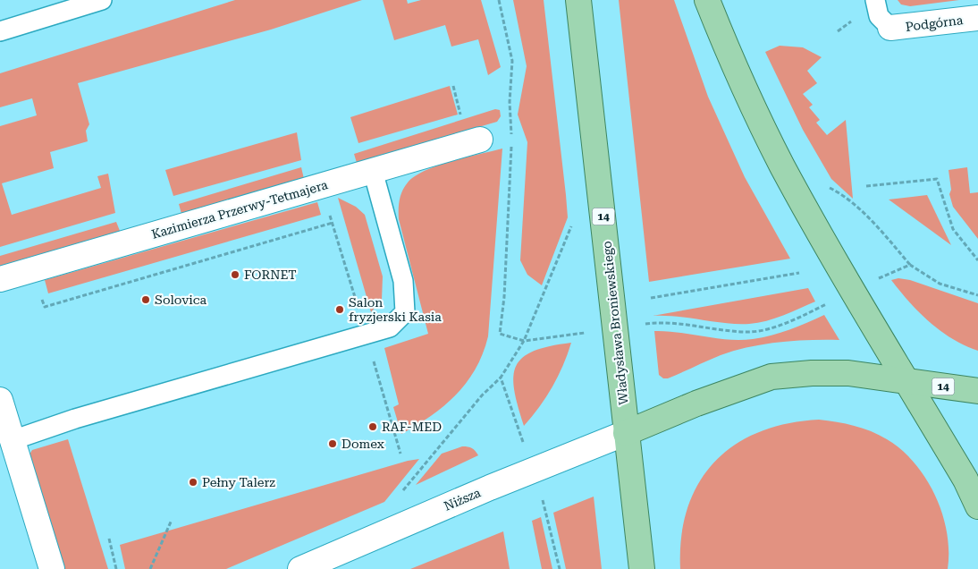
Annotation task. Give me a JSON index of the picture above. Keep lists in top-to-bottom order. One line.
{"streets":{"main road":["14","Władysława Broniewskiego"],"street":["Podgórna","Kazimierza Przerwy-Tetmajera","Niższa"]},"crossings":[["14","Władysława Broniewskiego"],["14","Niższa"],["Władysława Broniewskiego","Niższa"]],"places":["FORNET","Solovica","Salon fryzjerski Kasia","RAF-MED","Domex","Pełny Talerz"]}
